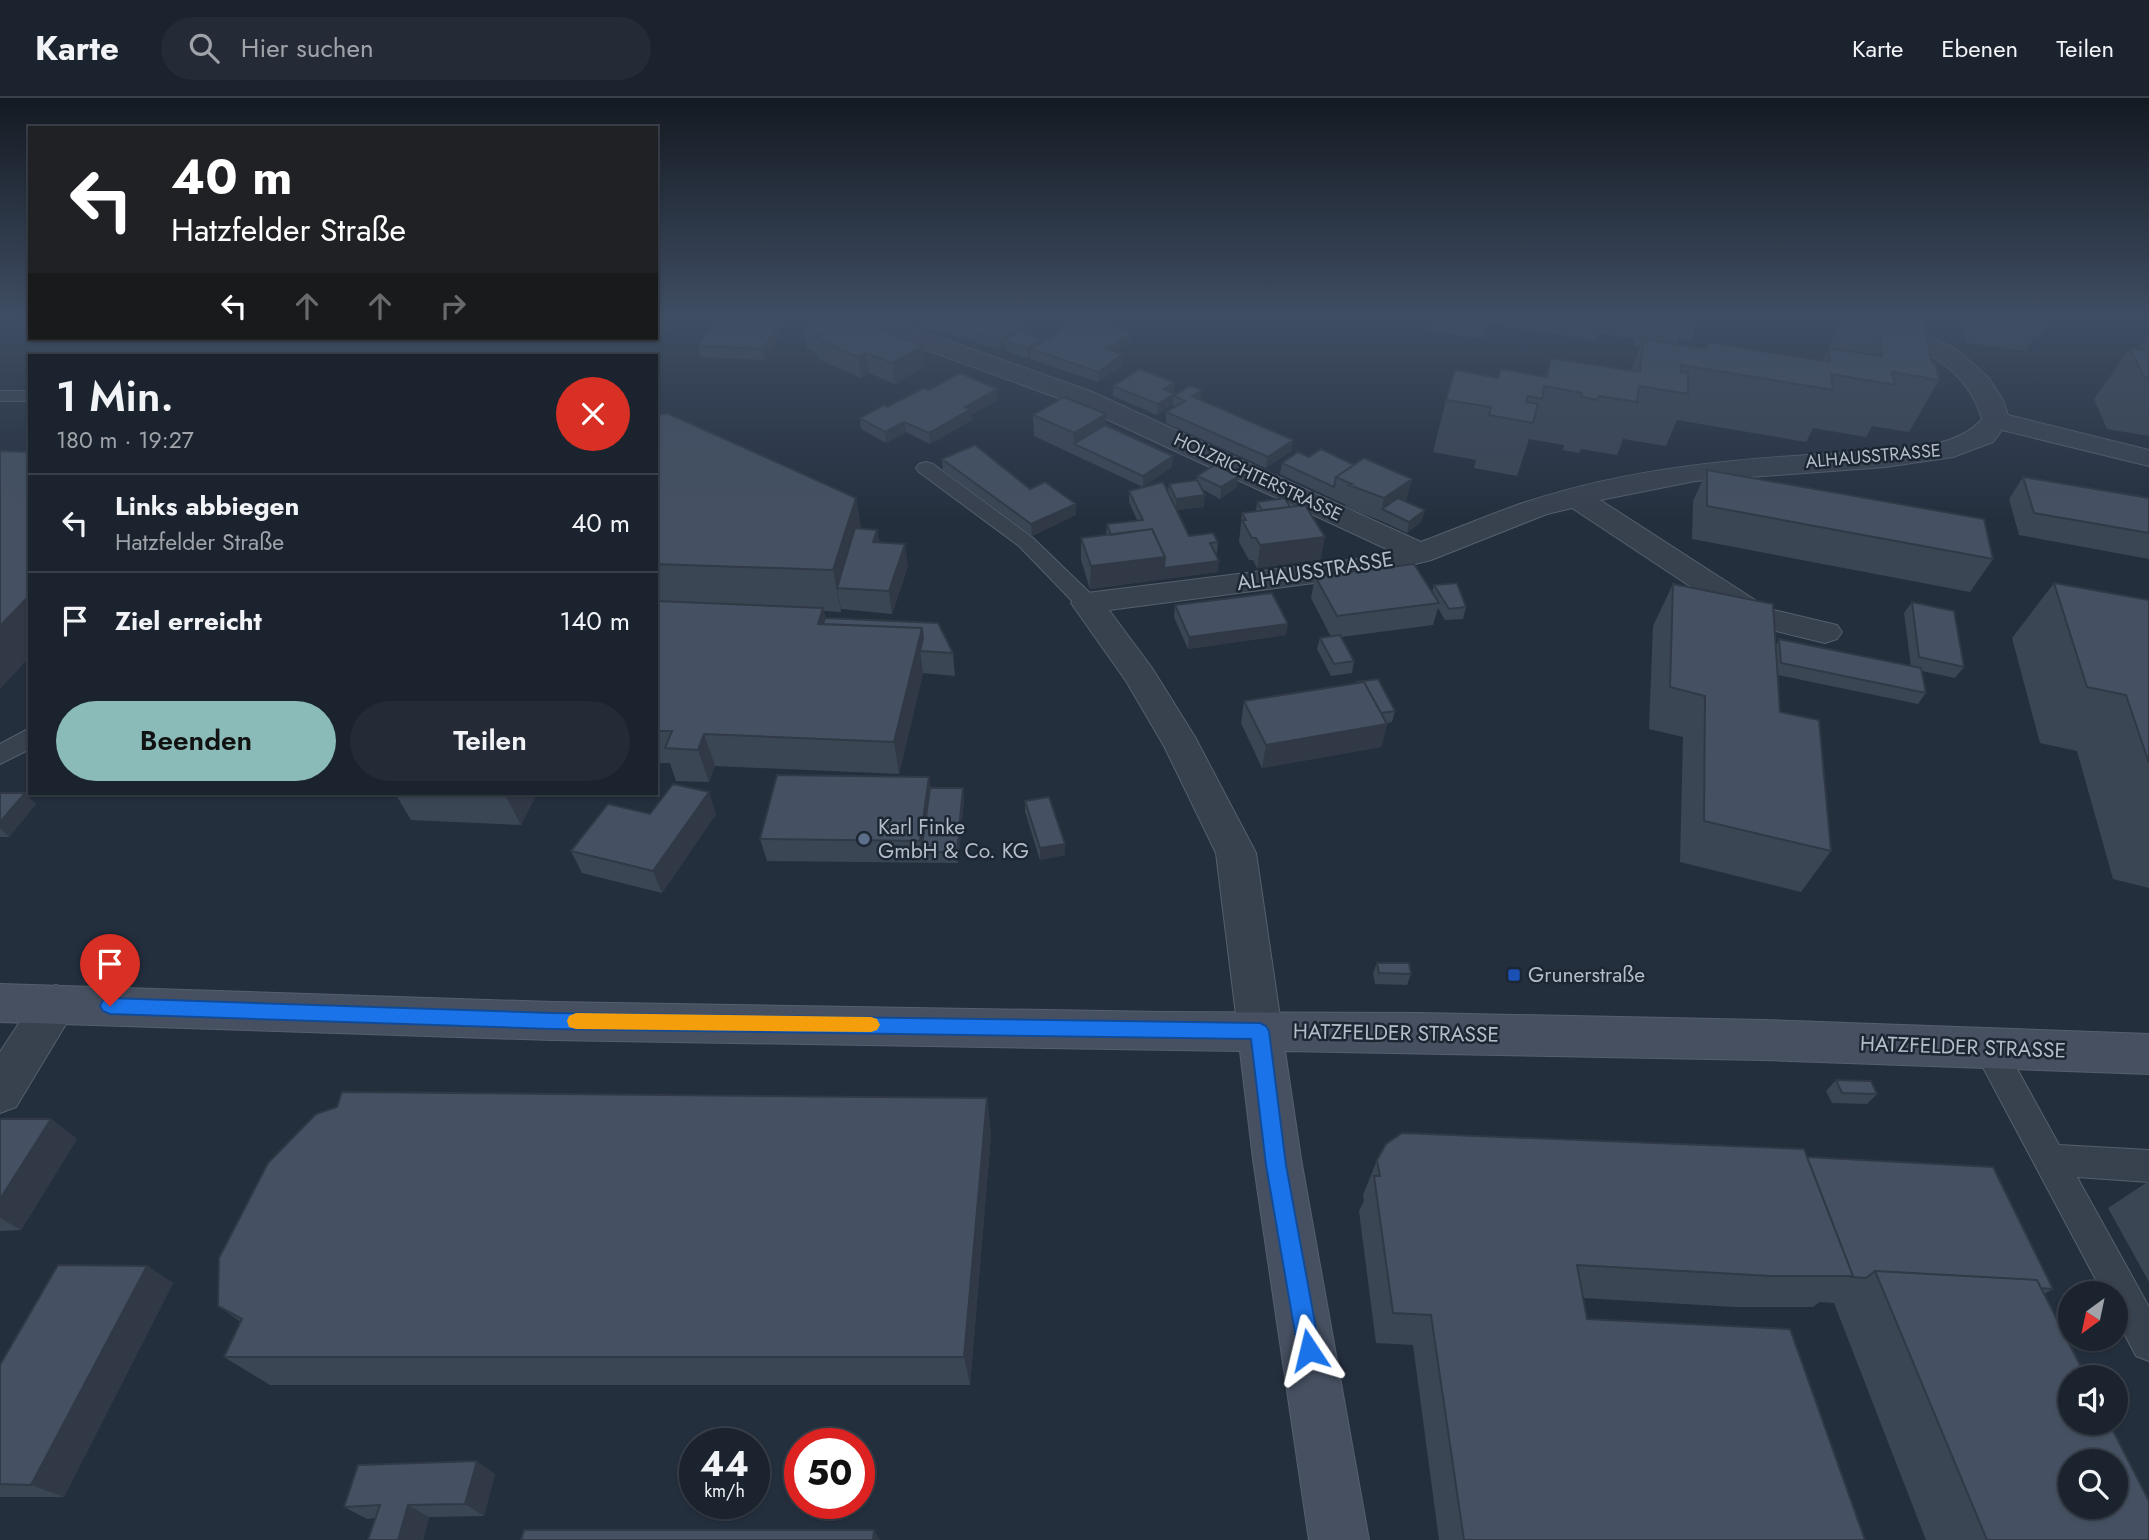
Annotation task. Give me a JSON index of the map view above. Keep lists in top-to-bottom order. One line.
{"streets":{"main road":["HATZFELDER STRASSE"],"street":["ALHAUSSTRASSE","HOLZRICHTERSTRASSE"]},"crossings":[["ALHAUSSTRASSE","HOLZRICHTERSTRASSE"]],"places":{"other":["Karl Finke GmbH & Co. KG"],"transit":["Grunerstraße"]},"north":"bottom left","page":{"header":"Karte","search":"Hier suchen","nav":["Karte","Ebenen","Teilen"],"turn":["40 m","Hatzfelder Straße"],"heading":["1 Min.","180 m · 19:27"],"list":[{"name":"Links abbiegen","note":"Hatzfelder Straße","value":"40 m"},{"name":"Ziel erreicht","value":"140 m"}],"buttons":["Beenden","Teilen"],"speed":"44 km/h","limit":"50"}}
